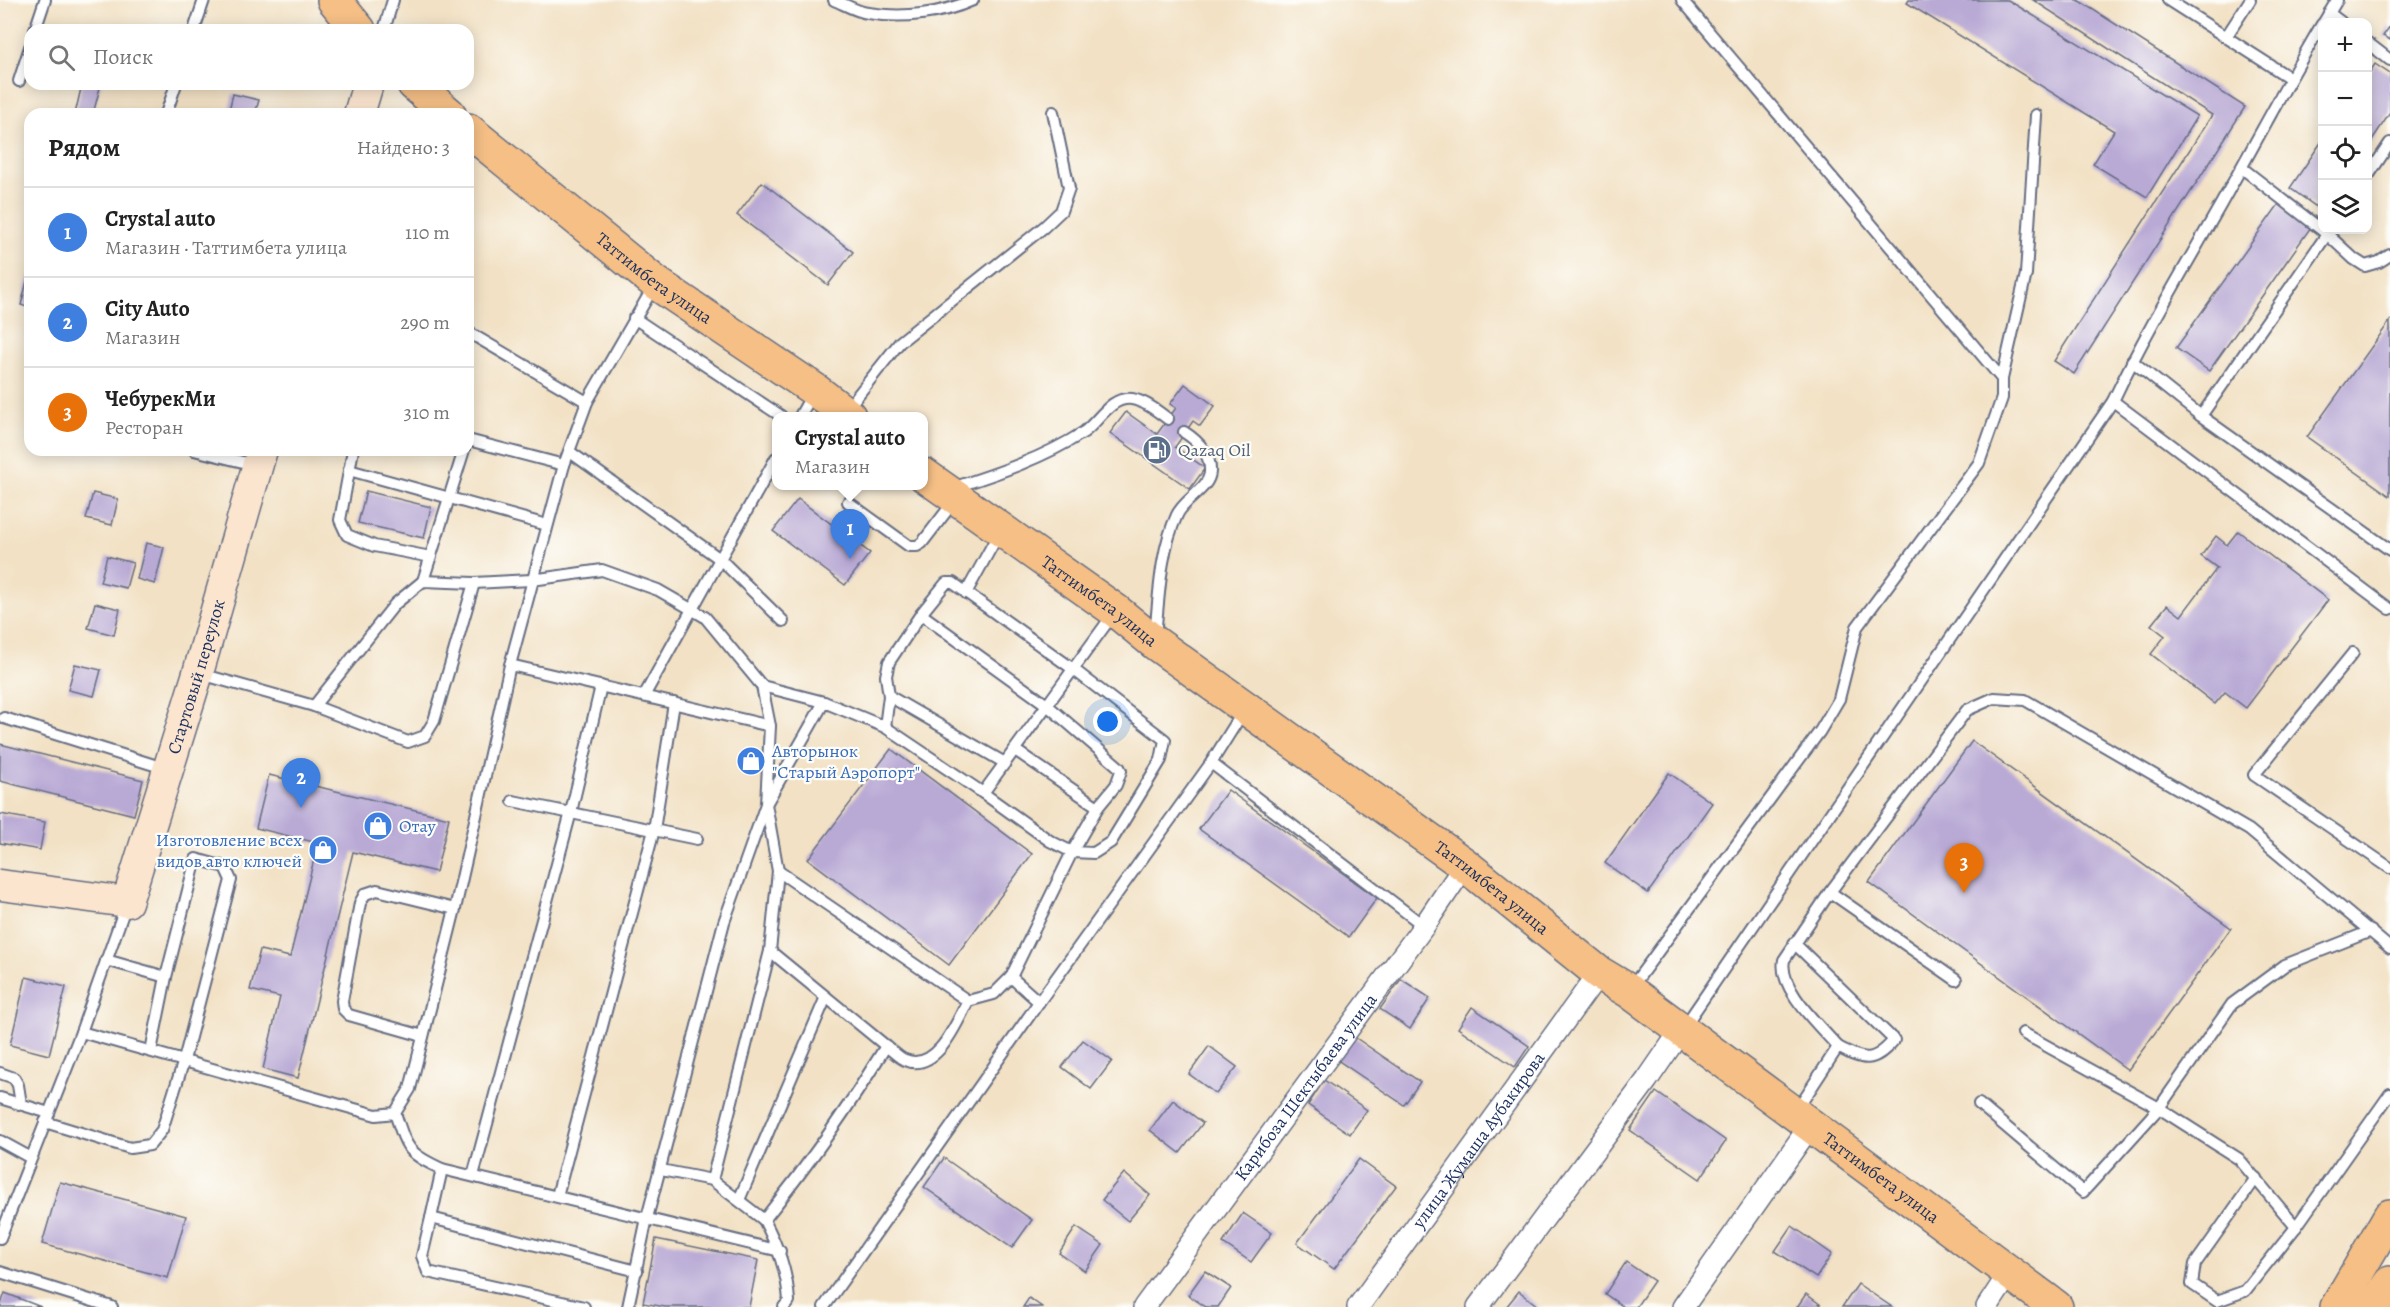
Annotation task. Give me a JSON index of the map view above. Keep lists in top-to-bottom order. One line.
{"streets":{"main road":["Таттимбета улица"],"street":["Стартовый переулок","Карибоза Шектыбаева улица","улица Жумаша Аубакирова"]},"crossings":[["Таттимбета улица","Карибоза Шектыбаева улица"],["Таттимбета улица","улица Жумаша Аубакирова"]],"places":{"fuel station":["Qazaq Oil"],"shop":["Авторынок \"Старый Аэропорт\"","Отау","Изготовление всех видов авто ключей"]},"page":{"map_buttons":["+","−"],"search":"Поиск","heading":["Рядом","Найдено: 3"],"list":[{"mark":"1","name":"Crystal auto","note":"Магазин · Таттимбета улица","value":"110 m"},{"mark":"2","name":"City Auto","note":"Магазин","value":"290 m"},{"mark":"3","name":"ЧебурекМи","note":"Ресторан","value":"310 m"}],"popup":["Crystal auto","Магазин"],"pins":["1","2","3"]}}
